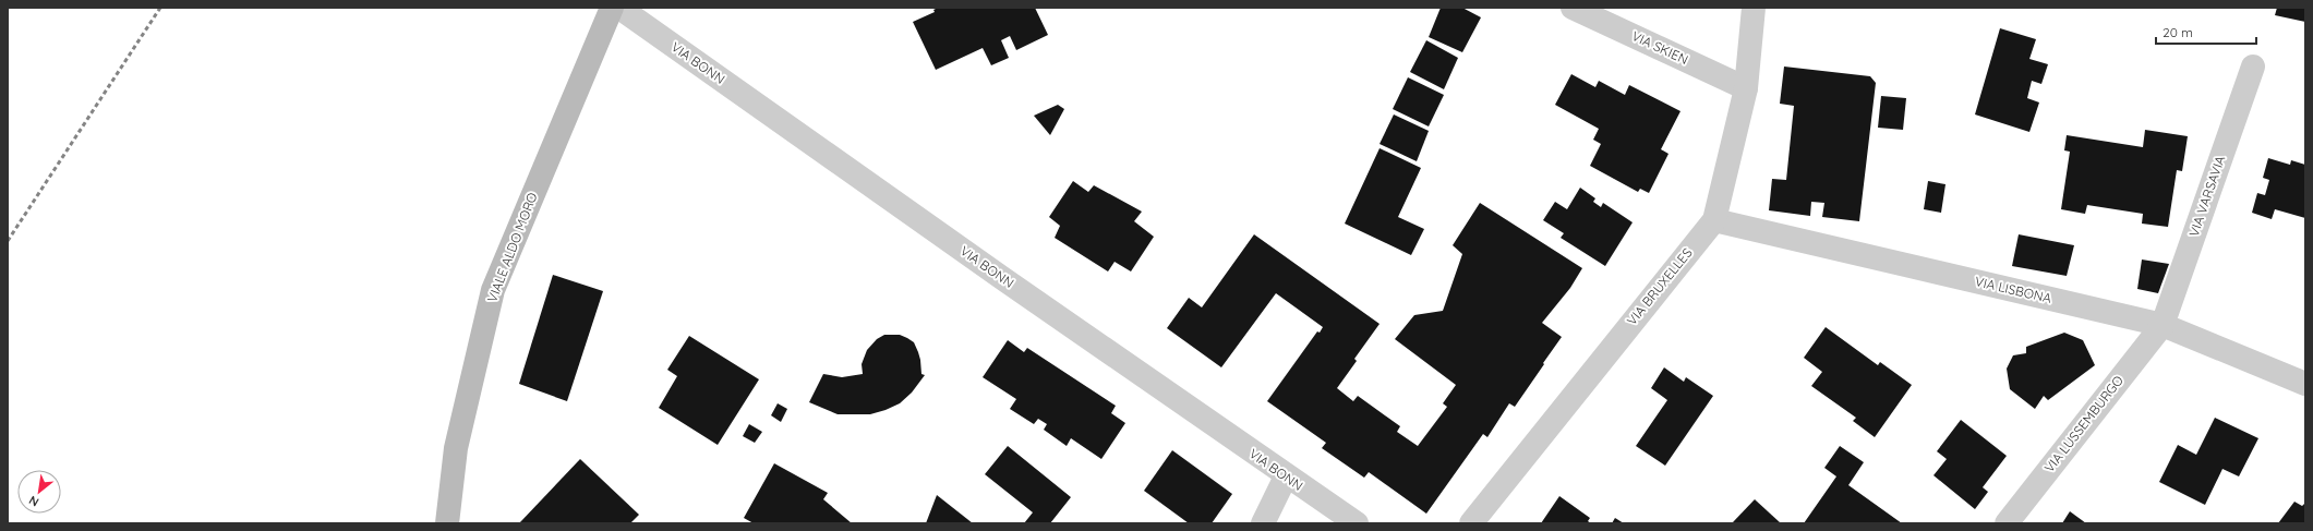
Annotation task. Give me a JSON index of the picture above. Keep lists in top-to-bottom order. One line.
{"streets":{"main road":["VIALE ALDO MORO"],"street":["VIA SKIEN","VIA BONN","VIA VARSAVIA","VIA BRUXELLES","VIA LISBONA","VIA LUSSEMBURGO"]},"crossings":[["VIA SKIEN","VIA BRUXELLES"],["VIA VARSAVIA","VIA LISBONA"],["VIA VARSAVIA","VIA LUSSEMBURGO"],["VIA BRUXELLES","VIA LISBONA"],["VIA LISBONA","VIA LUSSEMBURGO"]],"scale_bar":"20 m","north":"bottom left"}
